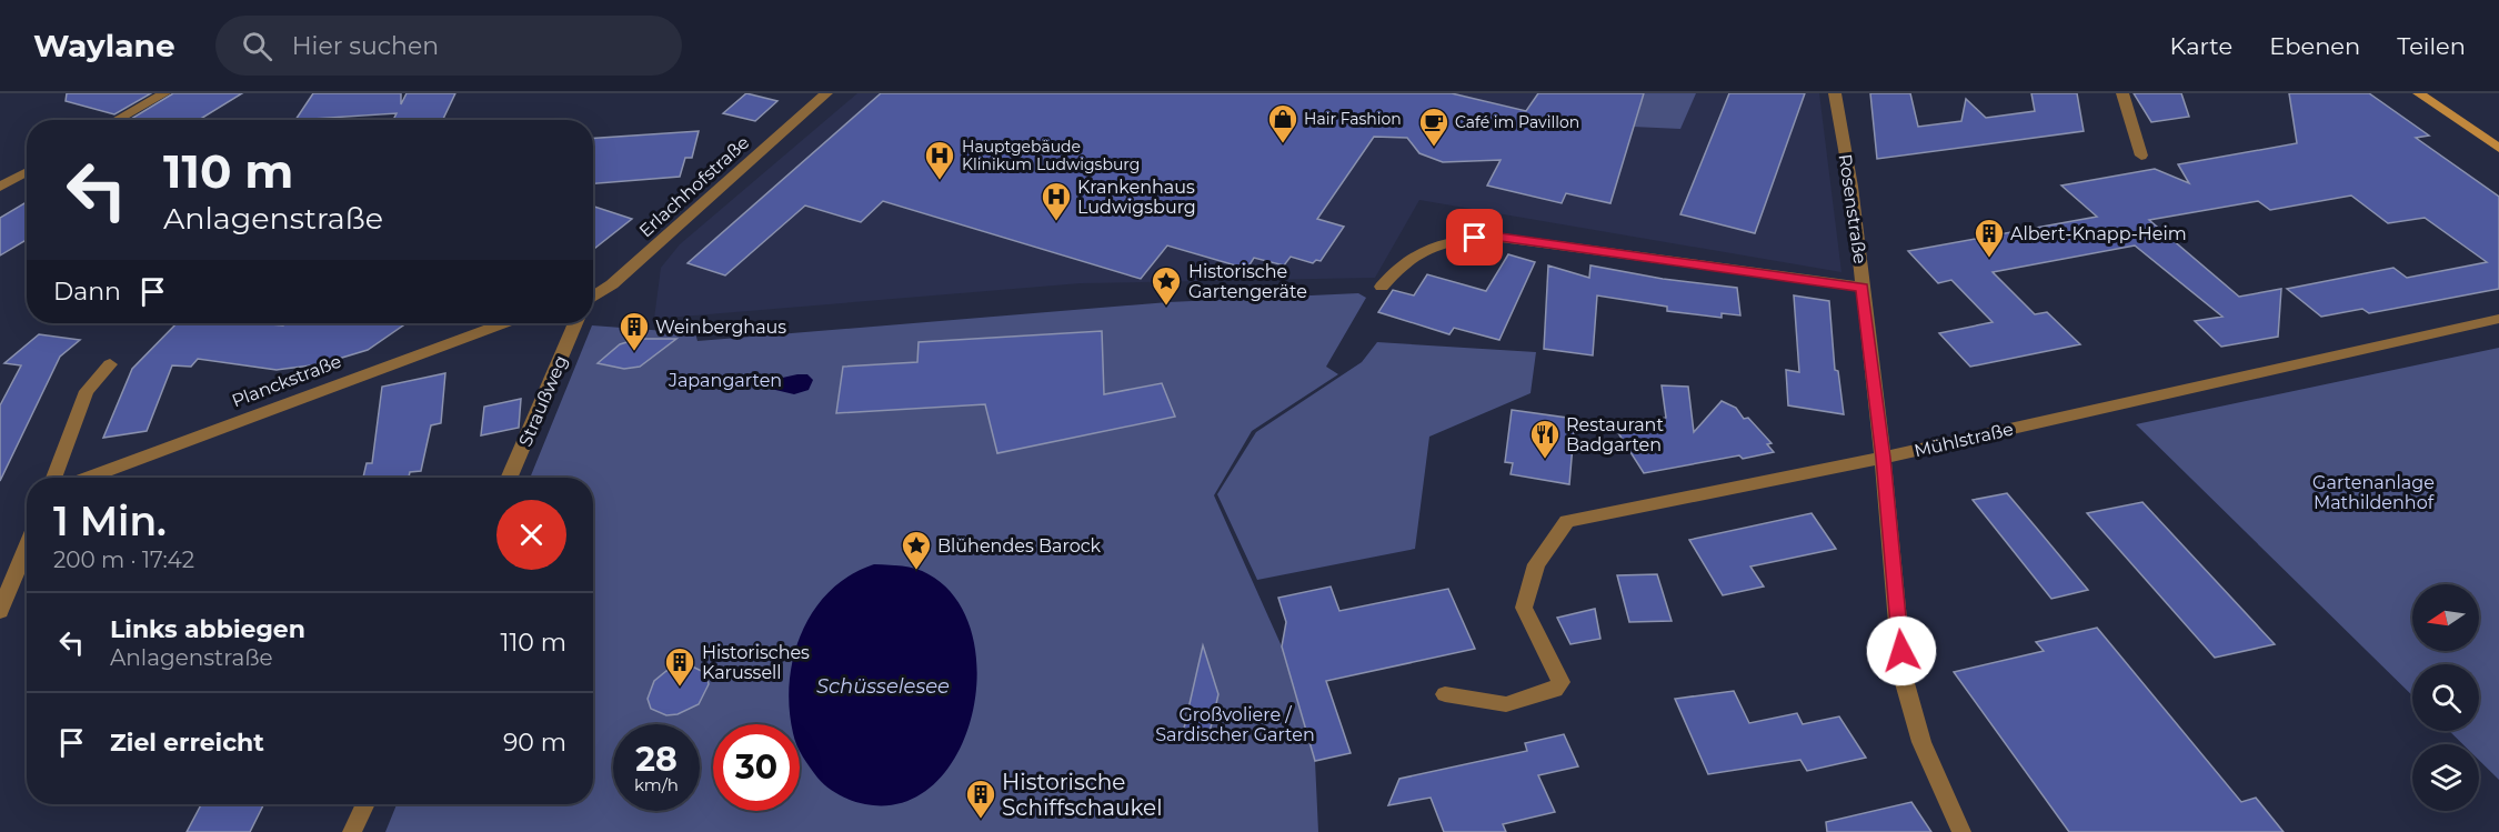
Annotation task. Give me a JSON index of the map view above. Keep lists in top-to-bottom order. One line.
{"streets":{"street":["Erlachhofstraße","Rosenstraße","Planckstraße","Straußweg","Mühlstraße"]},"crossings":[["Rosenstraße","Mühlstraße"]],"water":["Schüsselesee"],"parks":["Japangarten","Gartenanlage Mathildenhof","Großvoliere / Sardischer Garten"],"places":{"shop":["Hair Fashion"],"cafe":["Café im Pavillon"],"hospital":["Hauptgebäude Klinikum Ludwigsburg","Krankenhaus Ludwigsburg"],"building":["Albert-Knapp-Heim","Weinberghaus","Historisches Karussell","Historische Schiffschaukel"],"place":["Historische Gartengeräte","Blühendes Barock"],"restaurant":["Restaurant Badgarten"]},"north":"left","page":{"header":"Waylane","search":"Hier suchen","nav":["Karte","Ebenen","Teilen"],"turn":["110 m","Anlagenstraße"],"then":"Dann","heading":["1 Min.","200 m · 17:42"],"list":[{"name":"Links abbiegen","note":"Anlagenstraße","value":"110 m"},{"name":"Ziel erreicht","value":"90 m"}],"speed":"28 km/h","limit":"30"}}
